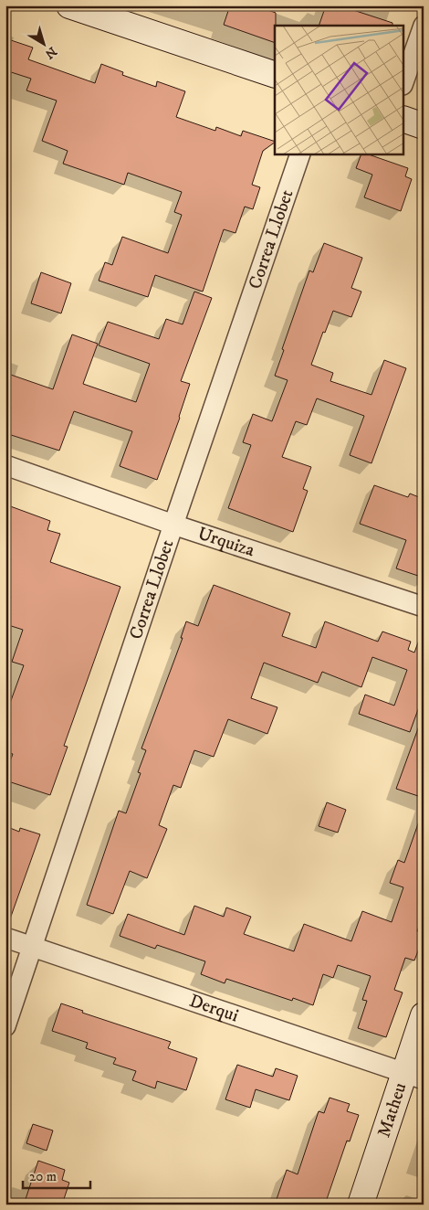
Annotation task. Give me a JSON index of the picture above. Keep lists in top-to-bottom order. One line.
{"streets":{"main road":["Matheu"],"street":["Correa Llobet","Urquiza","Derqui"]},"crossings":[["Correa Llobet","Urquiza"],["Correa Llobet","Derqui"],["Derqui","Matheu"]],"scale_bar":"20 m","north":"bottom right"}
